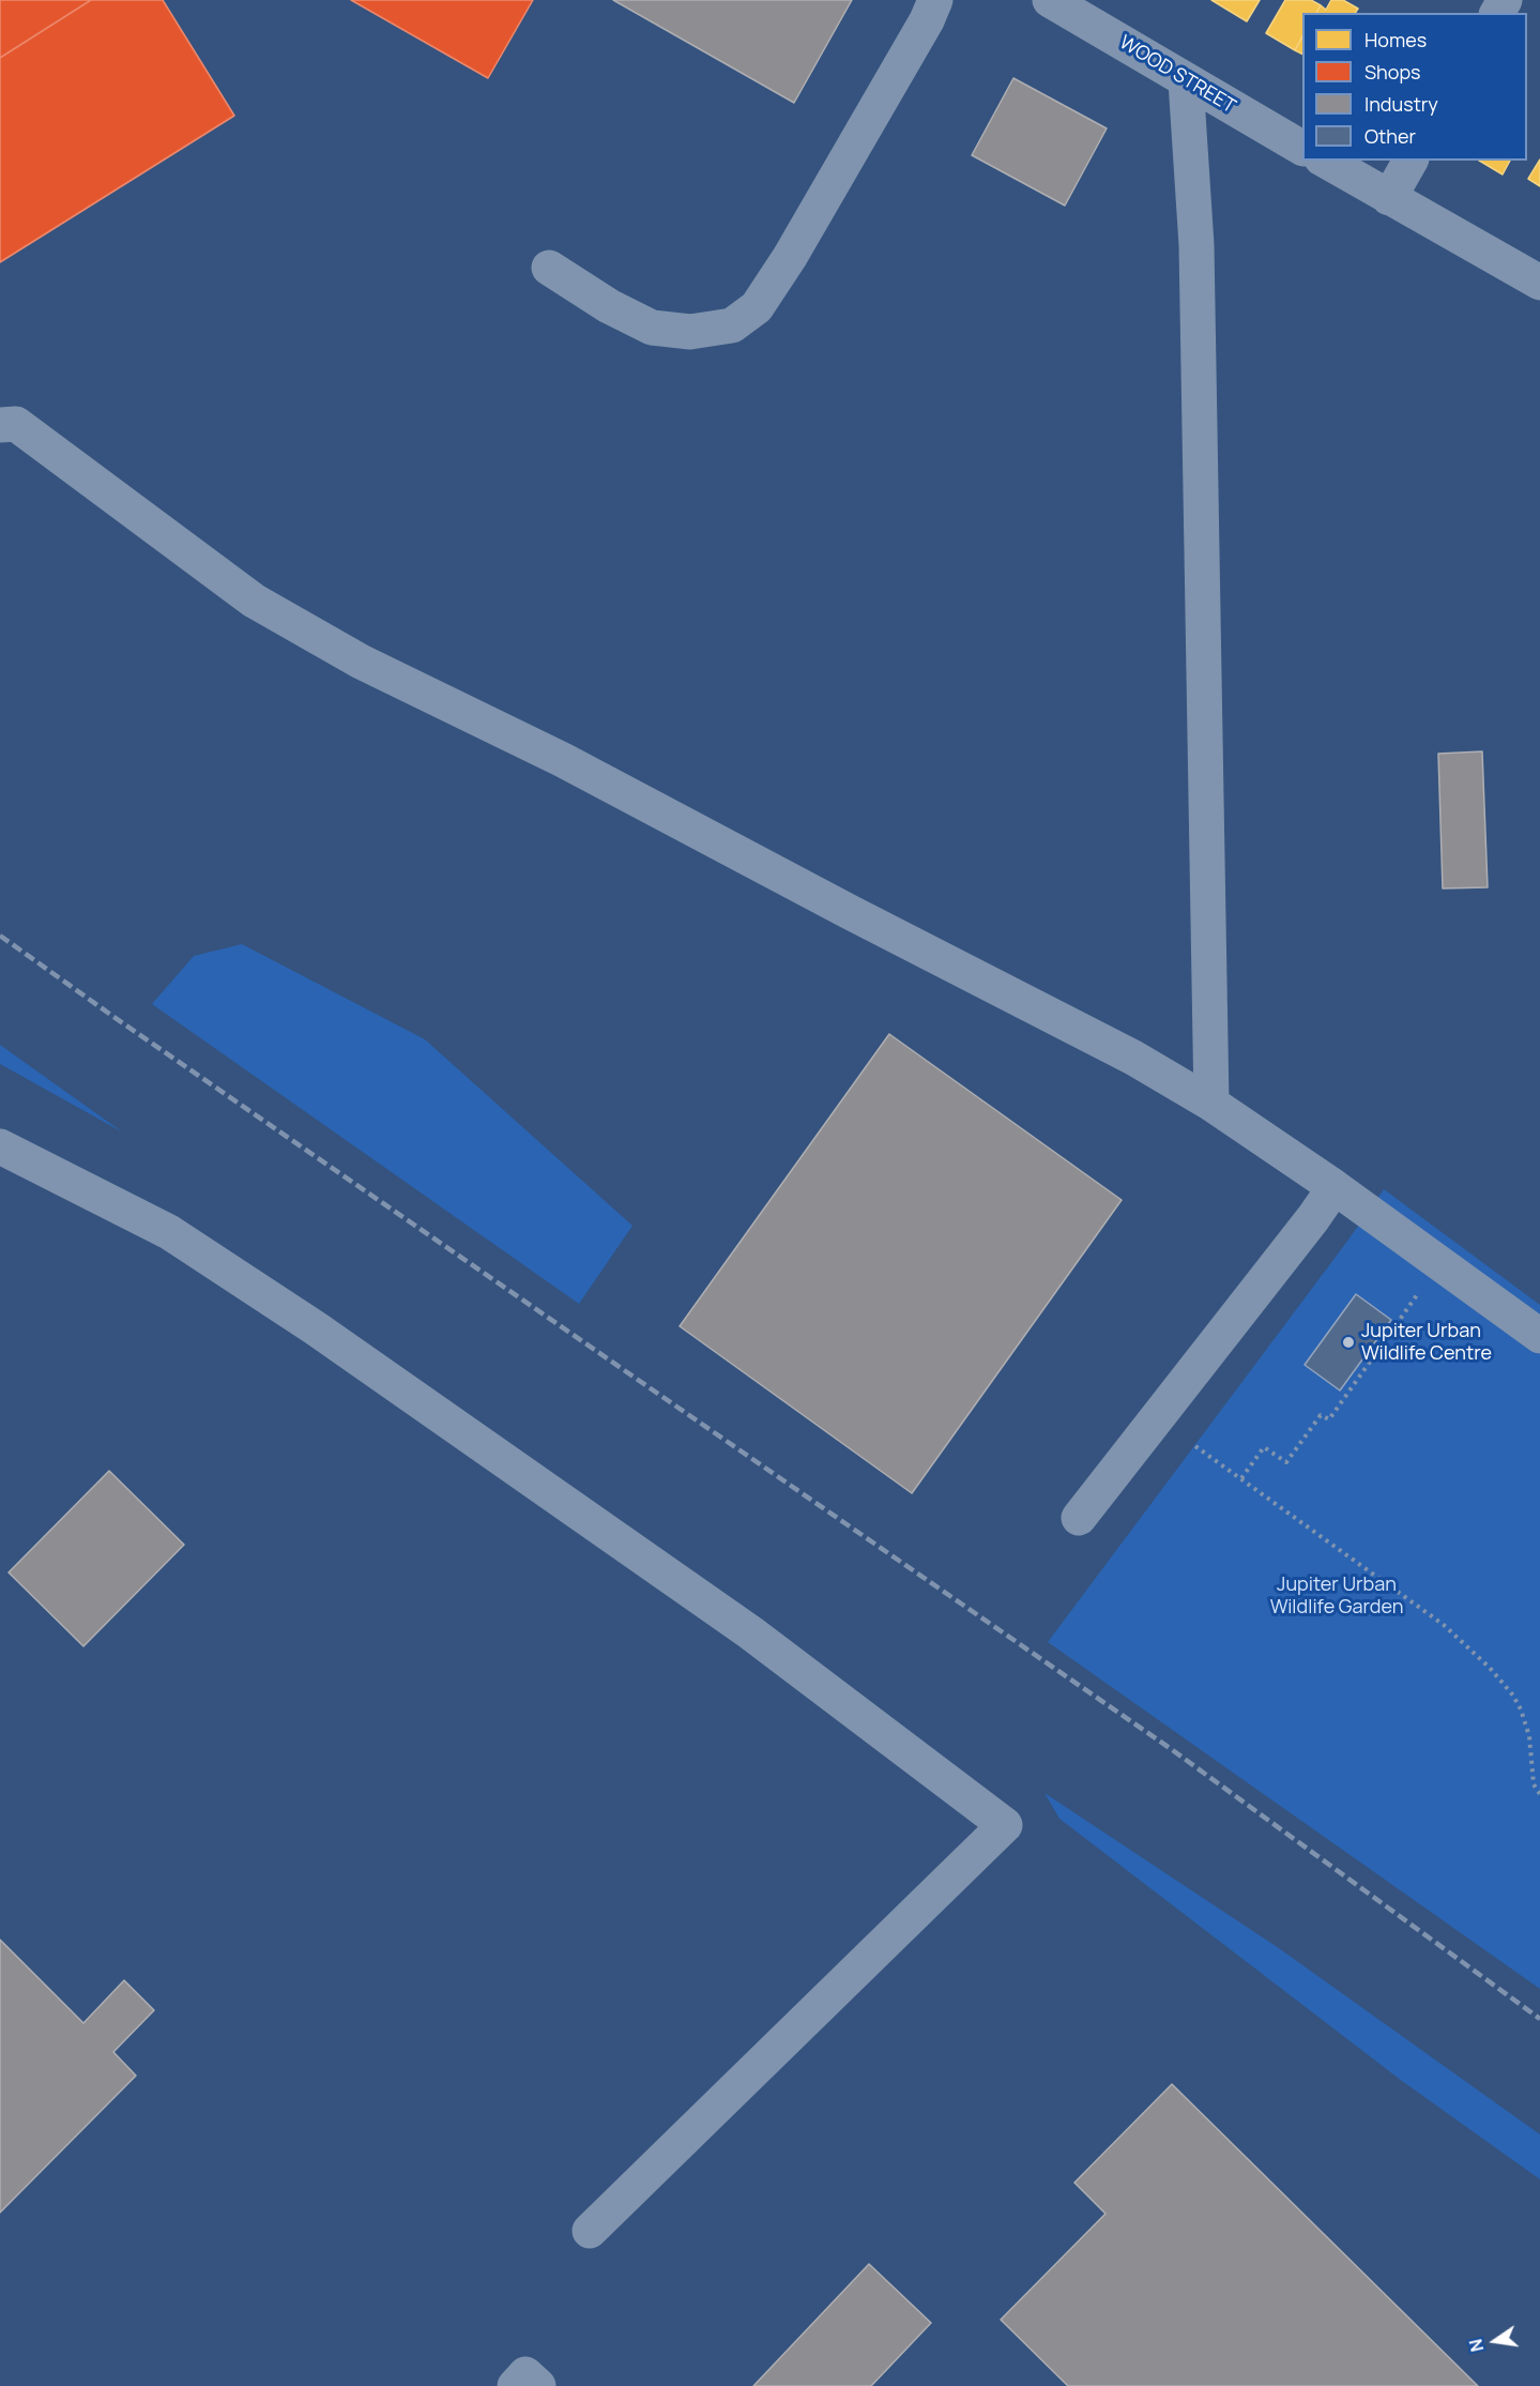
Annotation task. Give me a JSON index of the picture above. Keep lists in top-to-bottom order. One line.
{"streets":{"street":["WOOD STREET"]},"parks":["Jupiter Urban Wildlife Garden"],"places":["Jupiter Urban Wildlife Centre"],"legend":["Homes","Shops","Industry","Other"],"north":"left"}
